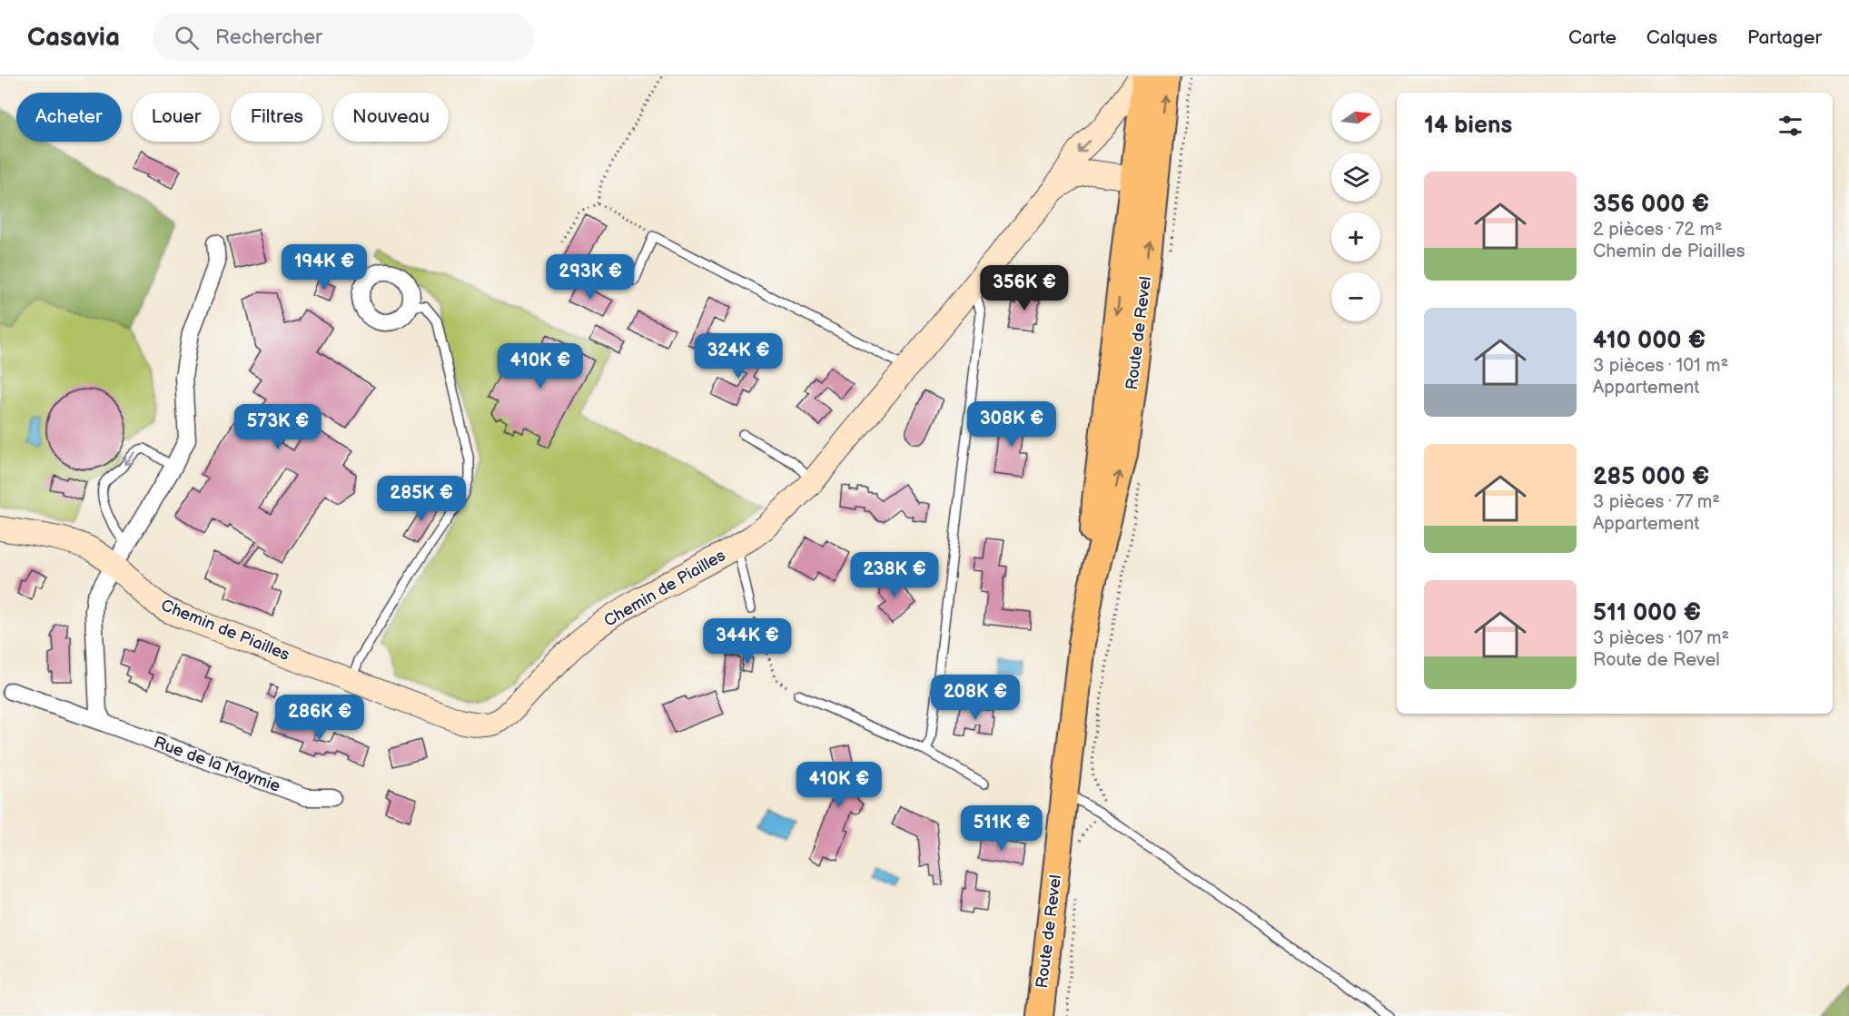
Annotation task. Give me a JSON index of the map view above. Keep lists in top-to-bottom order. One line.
{"streets":{"main road":["Route de Revel"],"street":["Chemin de Piailles","Rue de la Maymie"]},"crossings":[["Route de Revel","Chemin de Piailles"]],"north":"right","page":{"header":"Casavia","search":"Rechercher","nav":["Carte","Calques","Partager"],"map_buttons":["+","−"],"chip":["Acheter","Louer","Filtres","Nouveau"],"heading":"14 biens","list":[{"name":"356 000 €","note":"2 pièces · 72 m² · Chemin de Piailles"},{"name":"410 000 €","note":"3 pièces · 101 m² · Appartement"},{"name":"285 000 €","note":"3 pièces · 77 m² · Appartement"},{"name":"511 000 €","note":"3 pièces · 107 m² · Route de Revel"}],"price":["194K €","293K €","356K €","324K €","410K €","308K €","573K €","285K €","238K €","344K €","208K €","286K €","410K €","511K €"]}}
